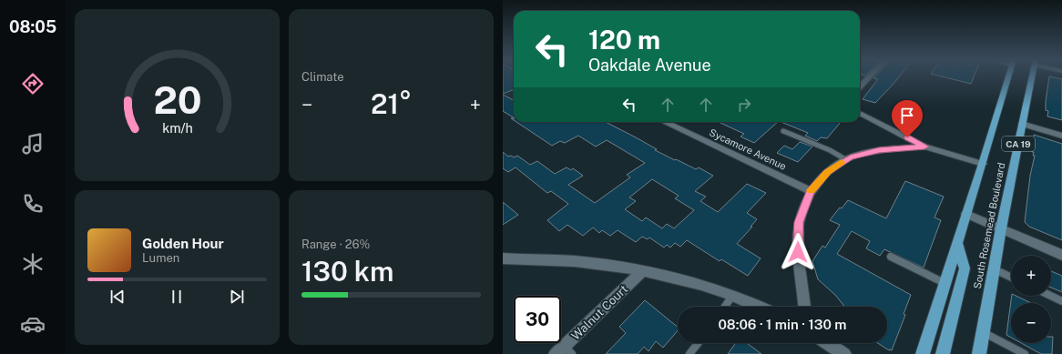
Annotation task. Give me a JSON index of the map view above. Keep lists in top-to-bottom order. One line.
{"streets":{"main road":["CA 19","South Rosemead Boulevard"],"street":["Sycamore Avenue","Walnut Court"]},"page":{"tabs":"08:05","tile":["Climate",["Range · 26%","130 km"]],"turn":["120 m","Oakdale Avenue"],"heat":["−","21°","+"],"song":["Golden Hour","Lumen"],"map_buttons":["+","−"],"limit":"30","trip":"08:06 · 1 min · 130 m","gauge":["20","km/h"]}}
